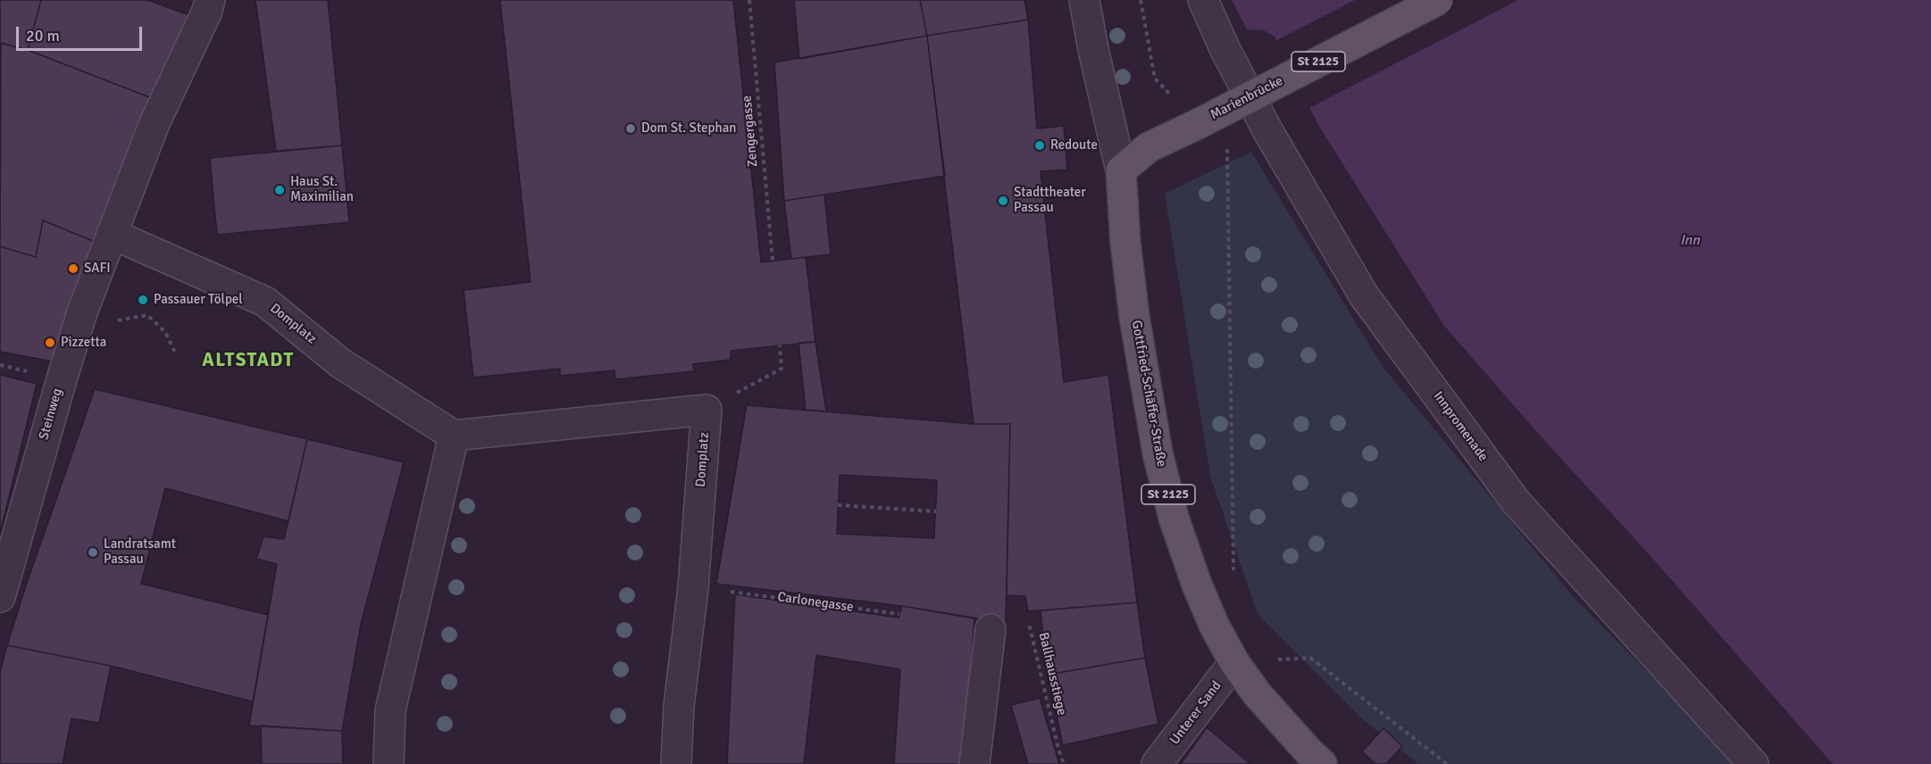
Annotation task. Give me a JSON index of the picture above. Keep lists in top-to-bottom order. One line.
{"streets":{"main road":["St 2125","Marienbrücke","Gottfried-Schäffer-Straße"],"street":["Domplatz","Steinweg","Innpromenade","Unterer Sand"],"path":["Zengergasse","Carlonegasse","Ballhausstiege"]},"crossings":[["Marienbrücke","Gottfried-Schäffer-Straße"],["Domplatz","Steinweg"],["Gottfried-Schäffer-Straße","Unterer Sand"]],"districts":["ALTSTADT"],"water":["Inn"],"places":["Dom St. Stephan","Redoute","Haus St. Maximilian","Stadttheater Passau","SAFI","Passauer Tölpel","Pizzetta","Landratsamt Passau"],"scale_bar":"20 m"}
